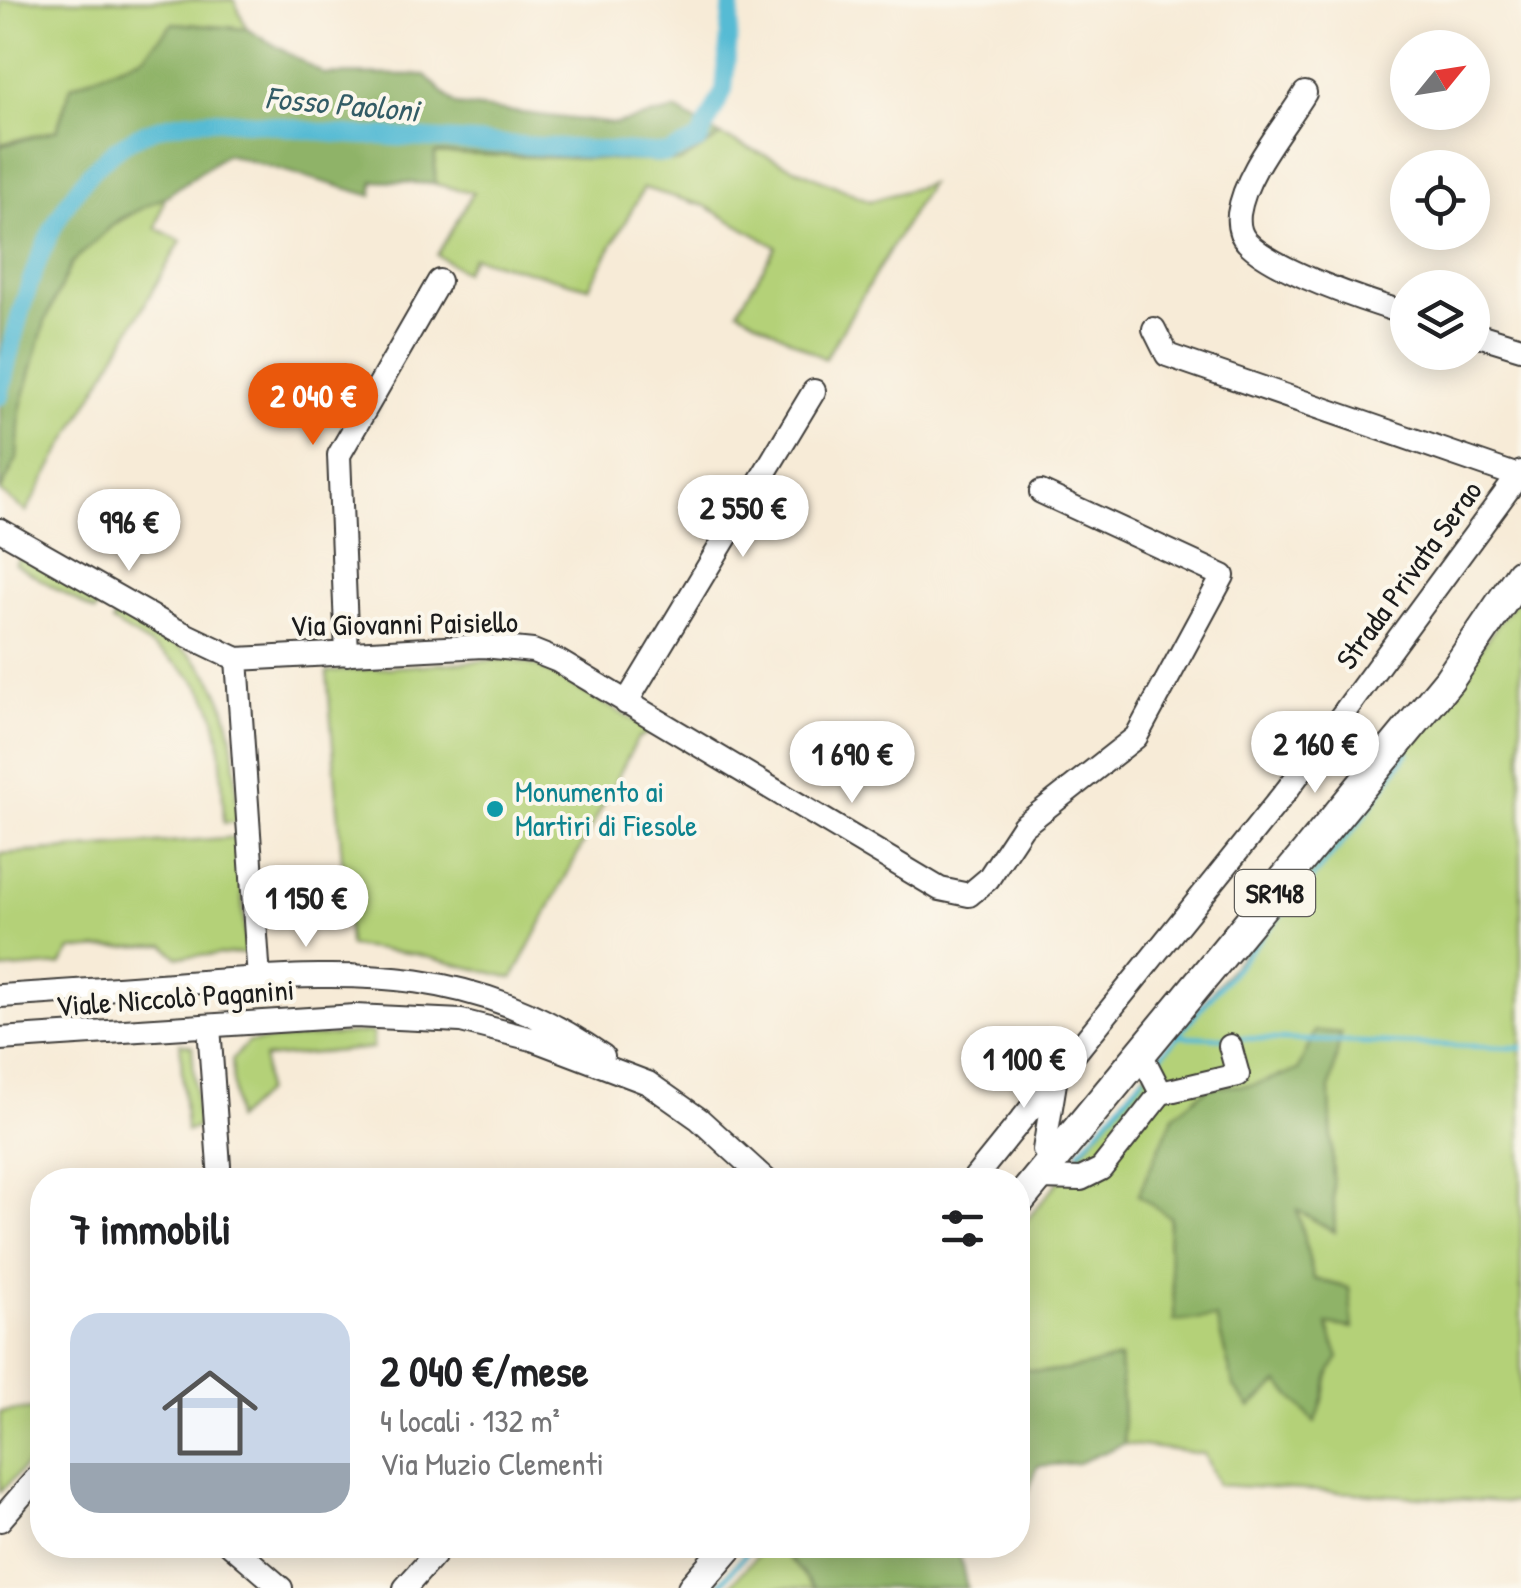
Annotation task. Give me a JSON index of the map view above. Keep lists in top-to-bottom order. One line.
{"streets":{"main road":["SR148"],"street":["Strada Privata Serao","Via Giovanni Paisiello","Viale Niccolò Paganini"]},"crossings":[["Strada Privata Serao","SR148"]],"water":["Fosso Paoloni"],"places":["Monumento ai Martiri di Fiesole"],"north":"top right","page":{"price":["2 040 €","2 550 €","996 €","2 160 €","1 690 €","1 150 €","1 100 €"],"heading":"7 immobili","list":[{"name":"2 040 €/mese","note":"4 locali · 132 m² · Via Muzio Clementi"}]}}
